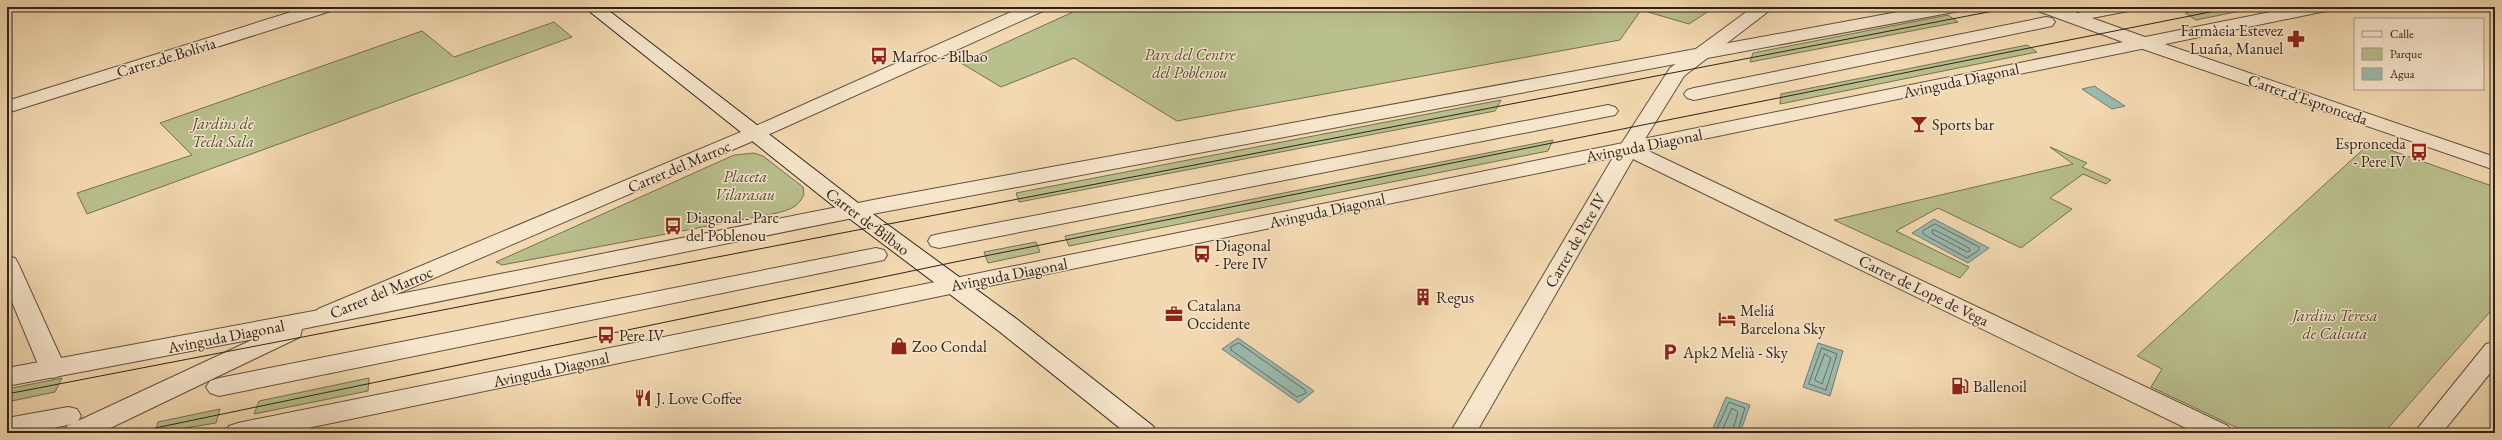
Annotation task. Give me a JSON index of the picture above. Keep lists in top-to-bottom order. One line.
{"streets":{"street":["Carrer de Bolívia","Avinguda Diagonal","Carrer d'Espronceda","Carrer del Marroc","Carrer de Bilbao","Carrer de Pere IV","Carrer de Lope de Vega"]},"crossings":[["Avinguda Diagonal","Carrer d'Espronceda"],["Avinguda Diagonal","Carrer del Marroc"],["Avinguda Diagonal","Carrer de Bilbao"],["Avinguda Diagonal","Carrer de Pere IV"],["Avinguda Diagonal","Carrer de Lope de Vega"],["Carrer del Marroc","Carrer de Bilbao"],["Carrer de Pere IV","Carrer de Lope de Vega"]],"parks":["Parc del Centre del Poblenou","Jardins de Tecla Sala","Placeta Vilarasau","Jardins Teresa de Calcuta"],"places":{"pharmacy":["Farmàcia Estevez Luaña, Manuel"],"bus stop":["Marroc - Bilbao","Espronceda - Pere IV","Diagonal - Parc del Poblenou","Diagonal - Pere IV","Pere IV"],"bar":["Sports bar"],"building":["Regus"],"office":["Catalana Occidente"],"hotel":["Meliá Barcelona Sky"],"shop":["Zoo Condal"],"parking":["Apk2 Melià - Sky"],"fuel station":["Ballenoil"],"restaurant":["J. Love Coffee"]},"legend":["Calle","Parque","Agua"]}
